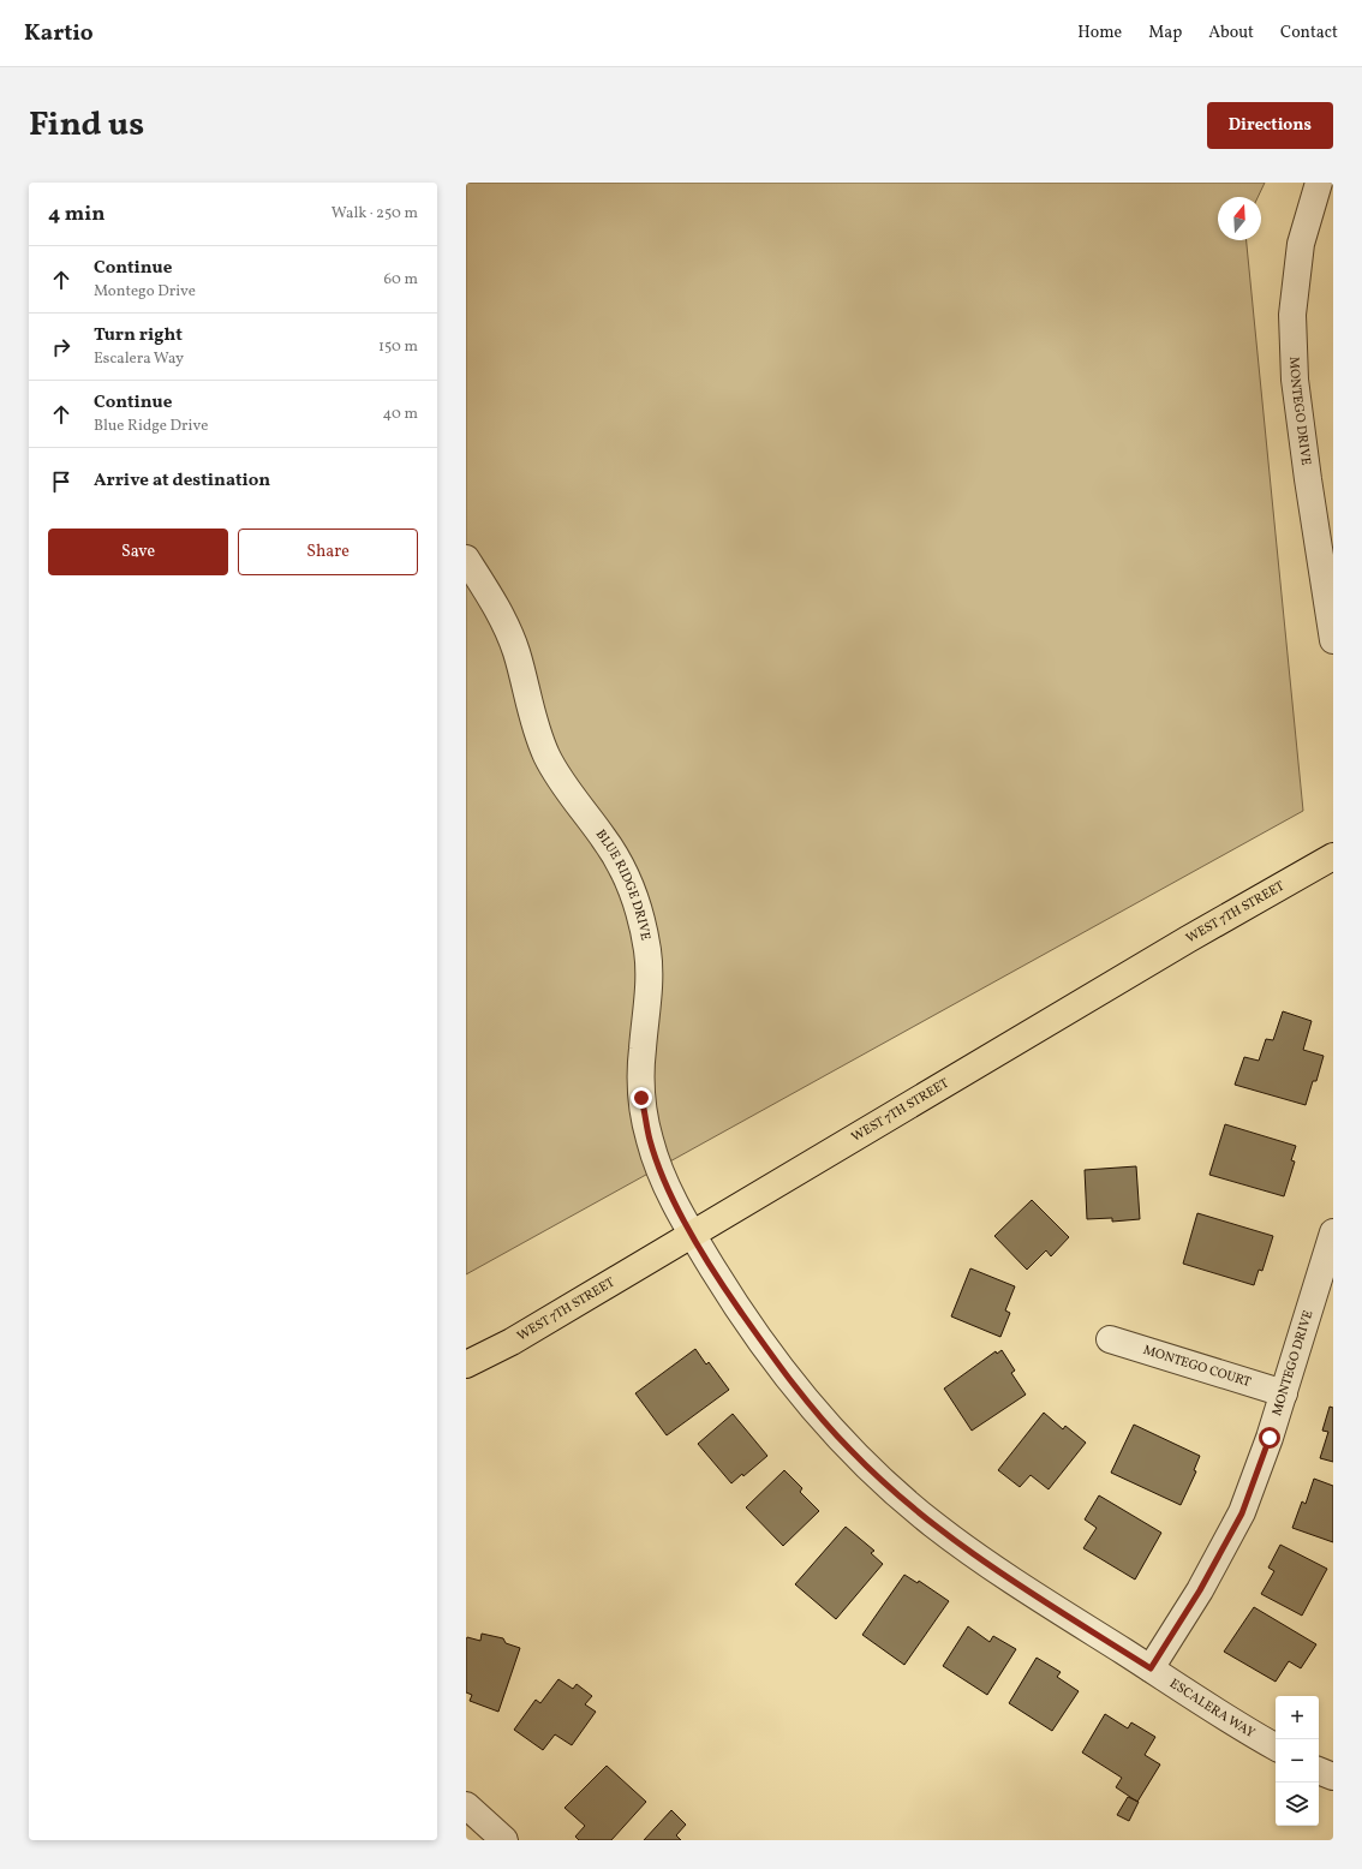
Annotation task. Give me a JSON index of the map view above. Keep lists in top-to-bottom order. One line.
{"streets":{"main road":["WEST 7TH STREET"],"street":["MONTEGO DRIVE","BLUE RIDGE DRIVE","MONTEGO COURT","ESCALERA WAY"]},"crossings":[["MONTEGO DRIVE","MONTEGO COURT"],["MONTEGO DRIVE","ESCALERA WAY"],["BLUE RIDGE DRIVE","WEST 7TH STREET"],["BLUE RIDGE DRIVE","ESCALERA WAY"],["WEST 7TH STREET","ESCALERA WAY"]],"north":"top","page":{"header":"Kartio","nav":["Home","Map","About","Contact"],"title":"Find us","buttons":["Directions",["Save","Share"]],"heading":["4 min","Walk · 250 m"],"list":[["Continue","Montego Drive","60 m"],["Turn right","Escalera Way","150 m"],["Continue","Blue Ridge Drive","40 m"],"Arrive at destination"],"map_buttons":["+","−"]}}
